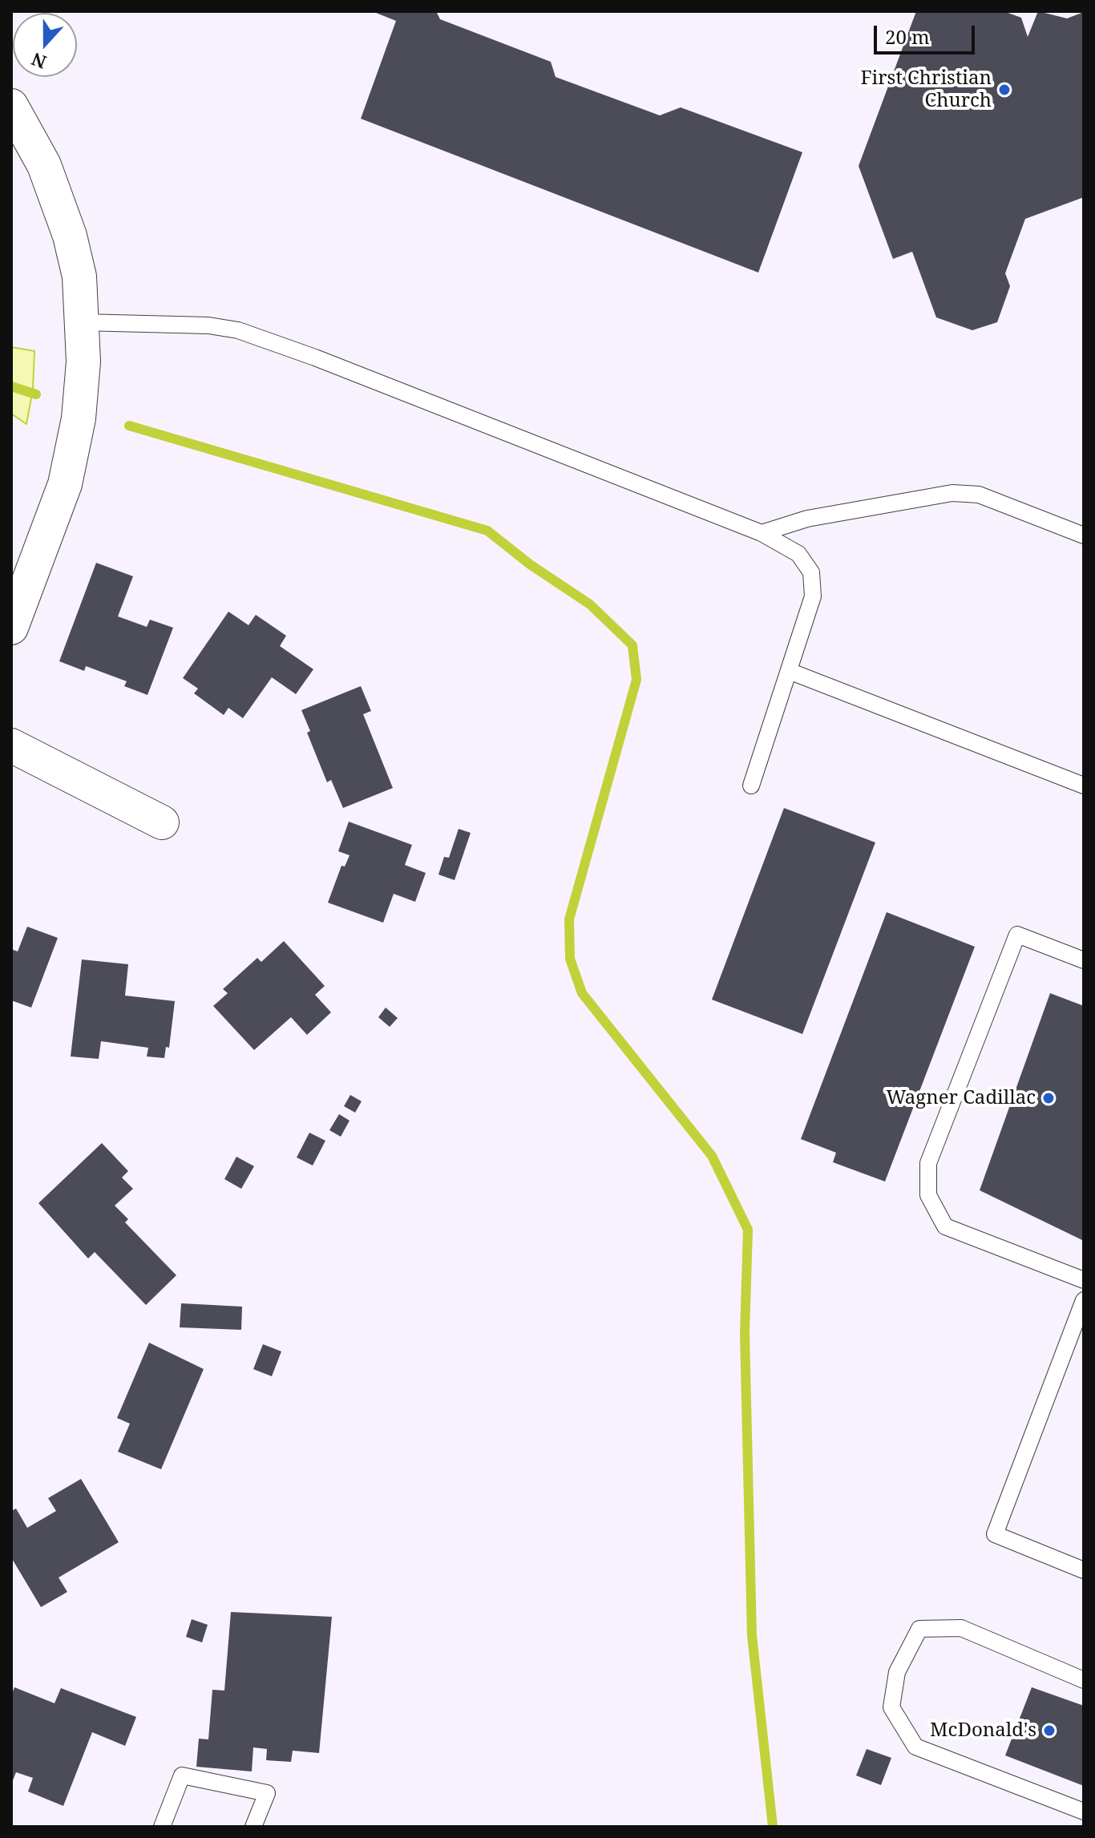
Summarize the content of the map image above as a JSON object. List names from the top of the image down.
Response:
{
  "places": ["First Christian Church", "Wagner Cadillac", "McDonald's"],
  "scale_bar": "20 m",
  "north": "bottom"
}
